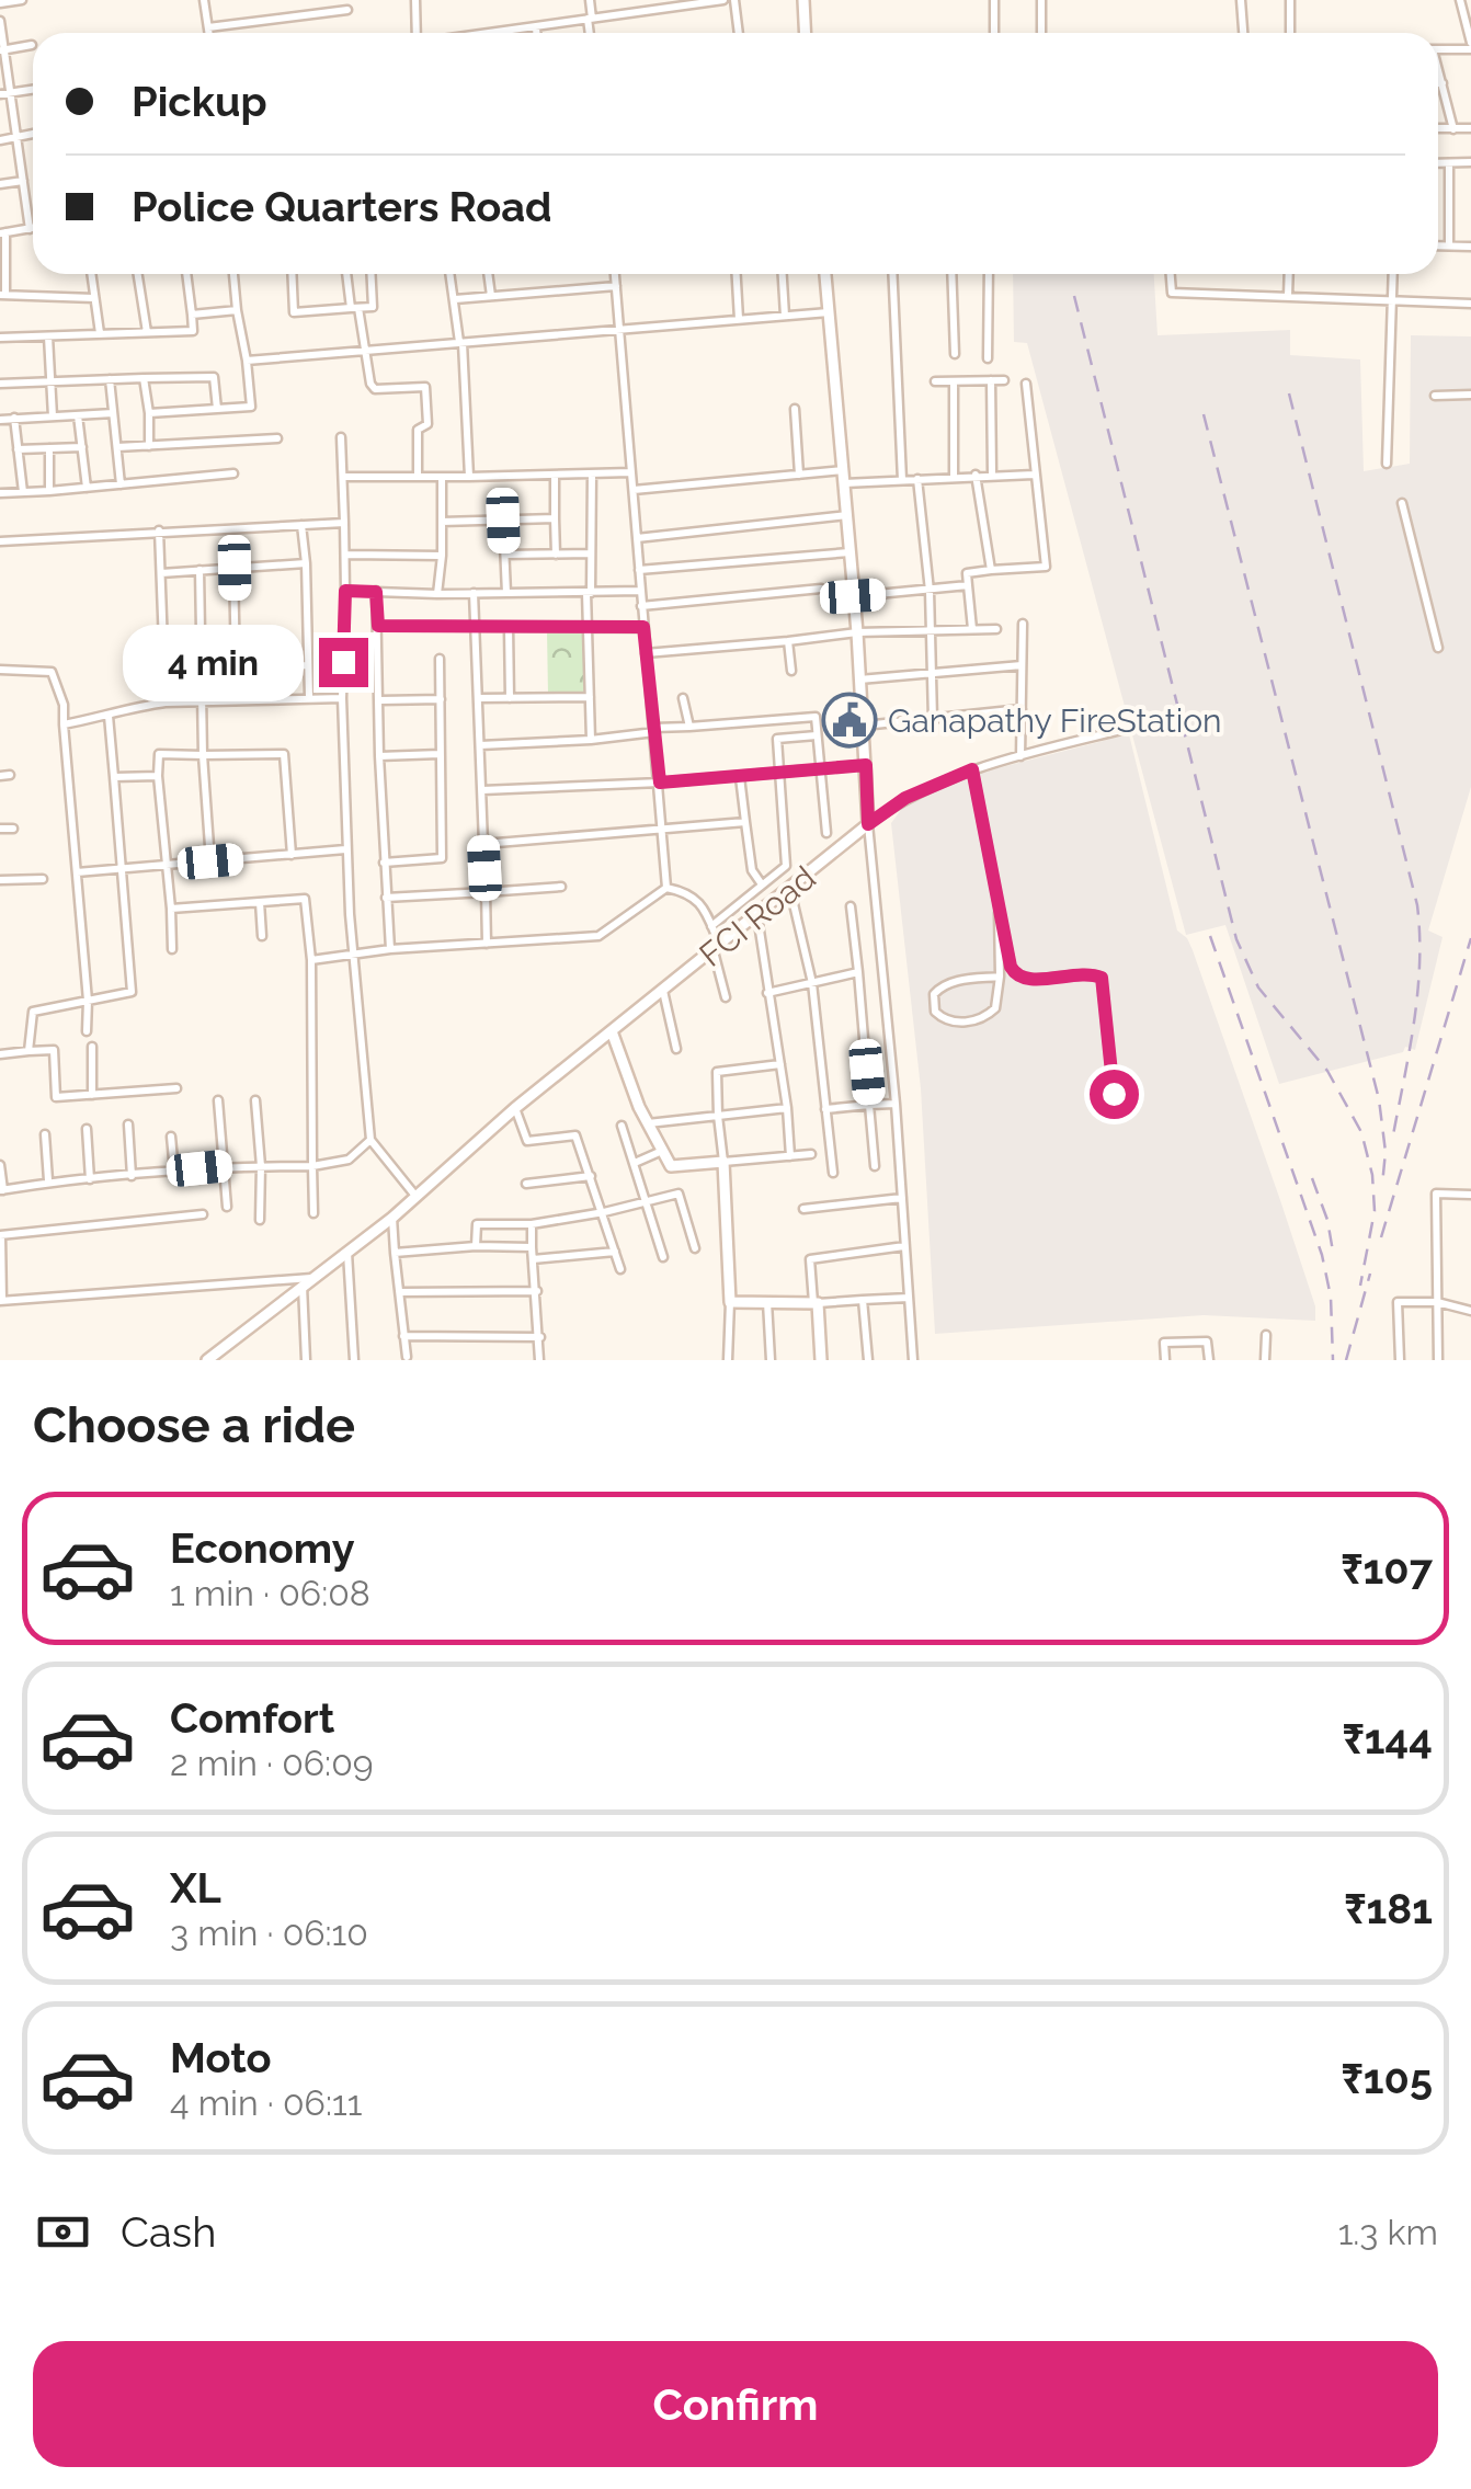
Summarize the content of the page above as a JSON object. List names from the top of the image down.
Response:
{
  "streets": {
    "street": ["FCI Road"]
  },
  "places": {
    "public building": ["Ganapathy FireStation"]
  },
  "page": {
    "banner": ["Pickup", "Police Quarters Road"],
    "bubble": "4 min",
    "heading": "Choose a ride",
    "list": [
      {
        "name": "Economy",
        "note": "1 min · 06:08",
        "value": "₹107"
      },
      {
        "name": "Comfort",
        "note": "2 min · 06:09",
        "value": "₹144"
      },
      {
        "name": "XL",
        "note": "3 min · 06:10",
        "value": "₹181"
      },
      {
        "name": "Moto",
        "note": "4 min · 06:11",
        "value": "₹105"
      }
    ],
    "pay": ["Cash", "1.3 km"],
    "buttons": "Confirm"
  }
}
